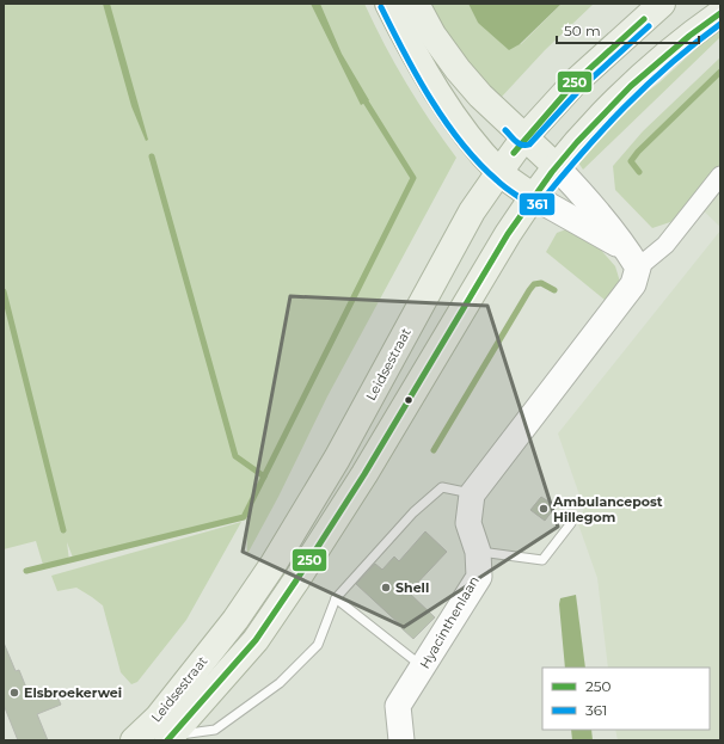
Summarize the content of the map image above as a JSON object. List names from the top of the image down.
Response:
{
  "streets": {
    "main road": ["Leidsestraat"],
    "street": ["Hyacinthenlaan"]
  },
  "places": ["Ambulancepost Hillegom", "Shell", "Elsbroekerwei"],
  "lines": ["transit line 361", "transit line 250"],
  "legend": ["250", "361"],
  "scale_bar": "50 m"
}
